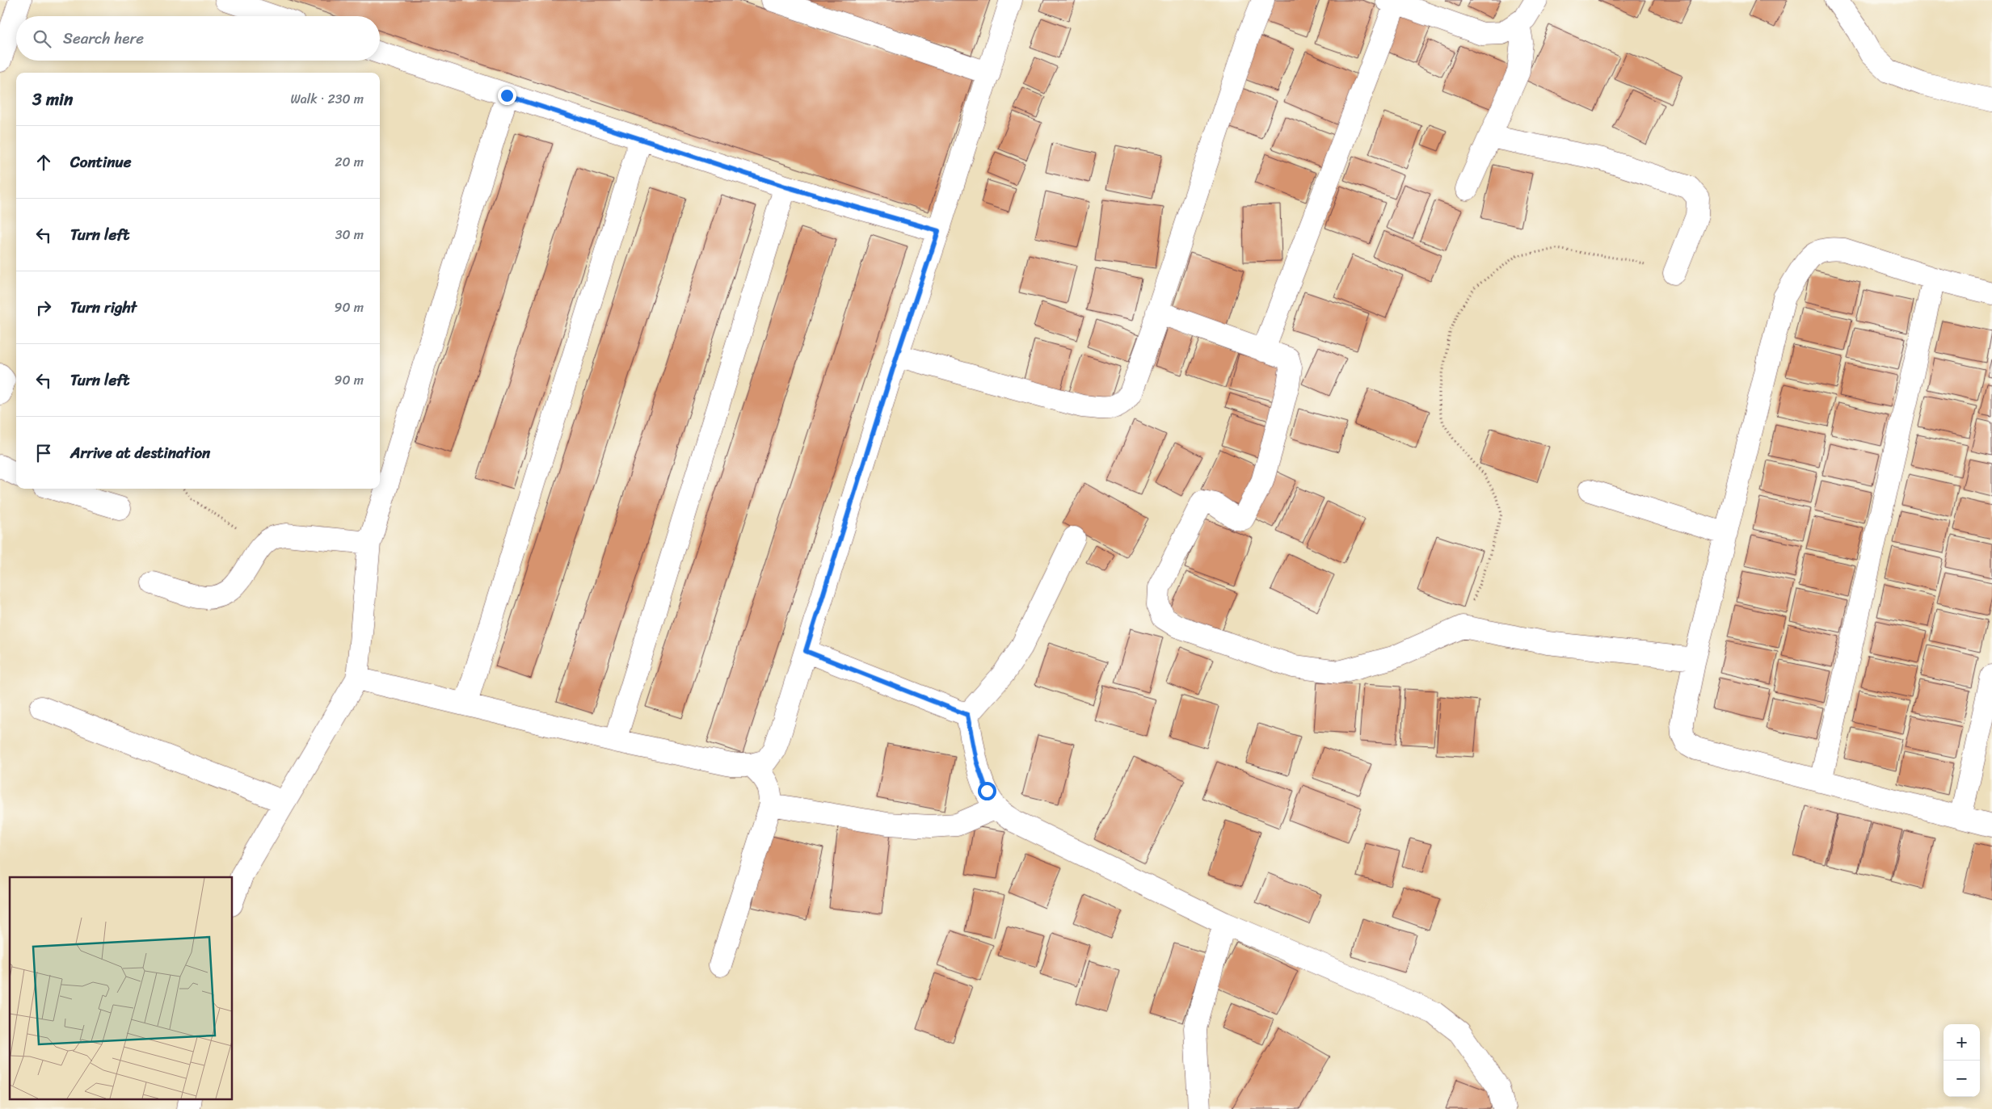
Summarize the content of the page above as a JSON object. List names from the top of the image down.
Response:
{
  "page": {
    "search": "Search here",
    "heading": ["3 min", "Walk · 230 m"],
    "list": [
      ["Continue", "20 m"],
      ["Turn left", "30 m"],
      ["Turn right", "90 m"],
      ["Turn left", "90 m"],
      "Arrive at destination"
    ],
    "map_buttons": ["+", "−"]
  }
}
